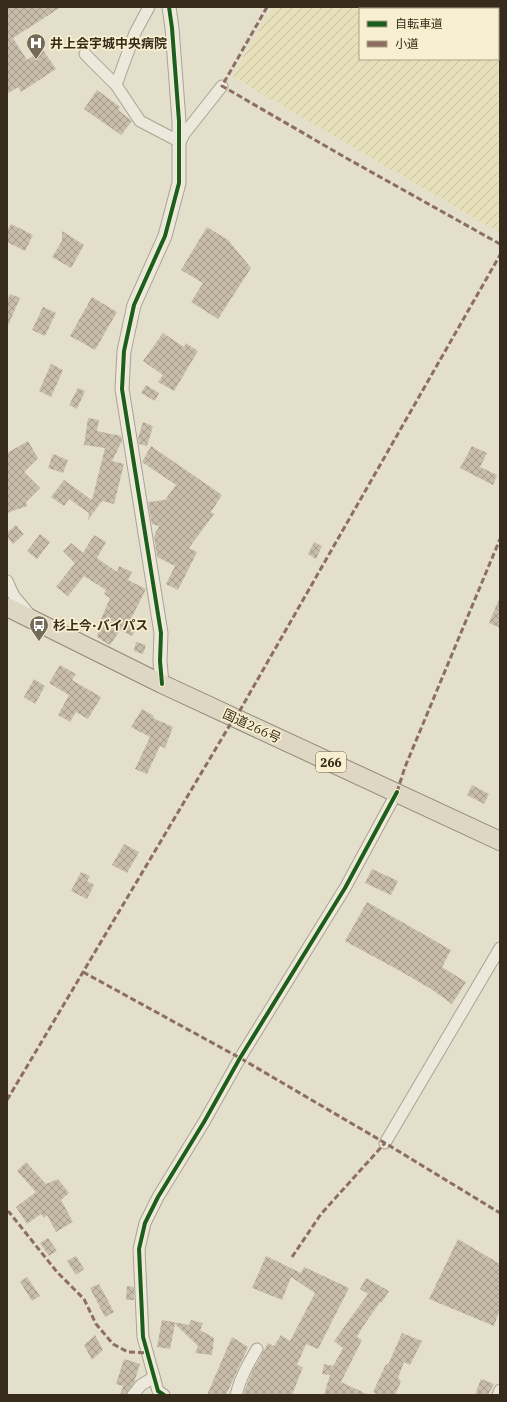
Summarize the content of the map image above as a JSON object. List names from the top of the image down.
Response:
{
  "streets": {
    "highway": ["国道266号", "266"]
  },
  "places": {
    "hospital": ["井上会宇城中央病院"],
    "bus stop": ["杉上今·バイパス"]
  },
  "legend": ["自転車道", "小道"]
}
